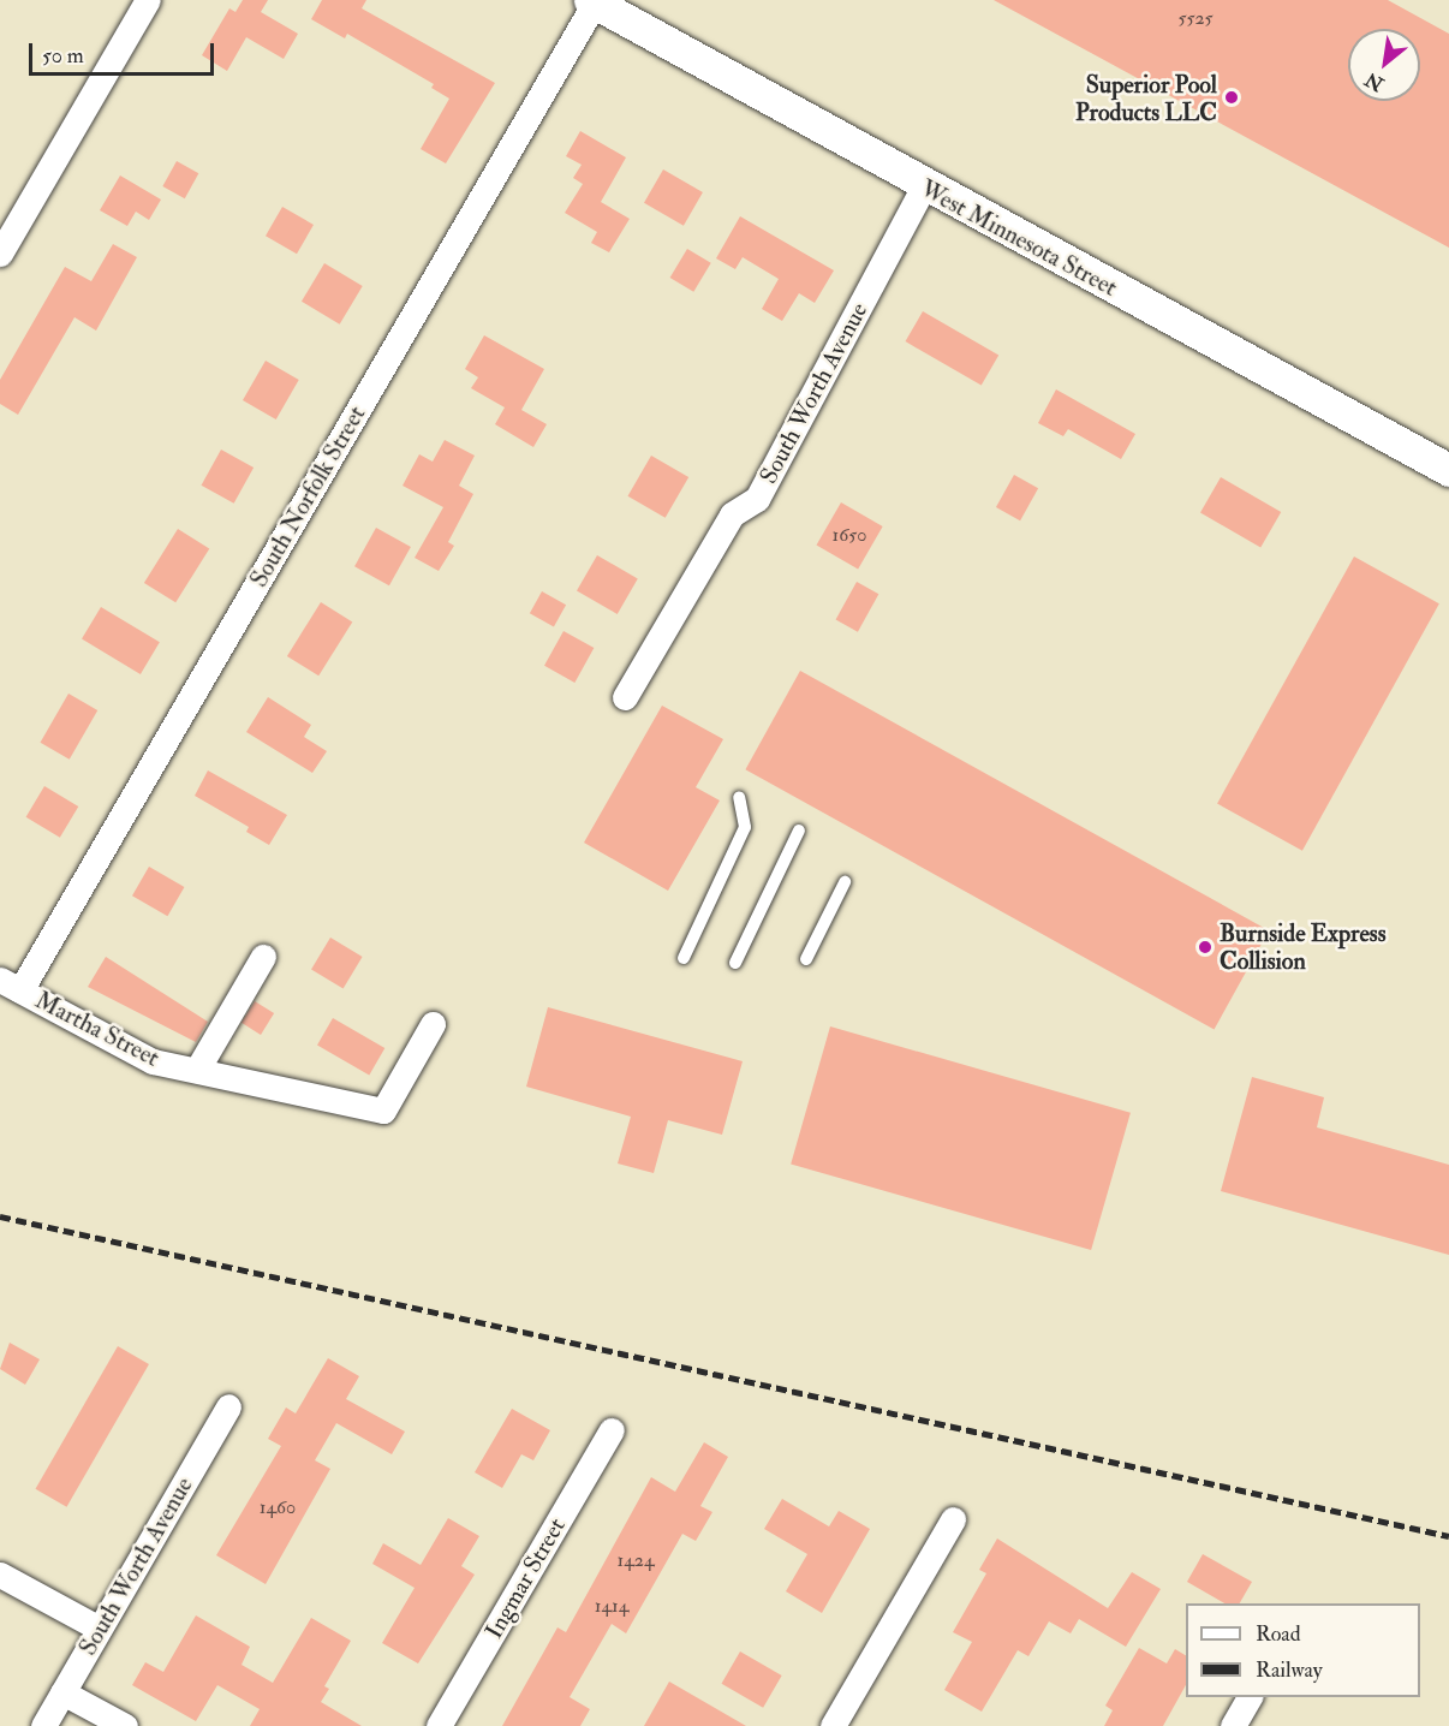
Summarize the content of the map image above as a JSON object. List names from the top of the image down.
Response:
{
  "streets": {
    "street": [
      "West Minnesota Street",
      "South Worth Avenue",
      "South Norfolk Street",
      "Martha Street",
      "Ingmar Street"
    ]
  },
  "crossings": [
    ["West Minnesota Street", "South Worth Avenue"],
    ["West Minnesota Street", "South Norfolk Street"],
    ["South Norfolk Street", "Martha Street"]
  ],
  "places": ["Superior Pool Products LLC", "Burnside Express Collision"],
  "house_numbers": [
    "5525",
    "1650",
    "1460",
    "1424",
    "1414"
  ],
  "legend": ["Road", "Railway"],
  "scale_bar": "50 m",
  "north": "bottom left"
}
